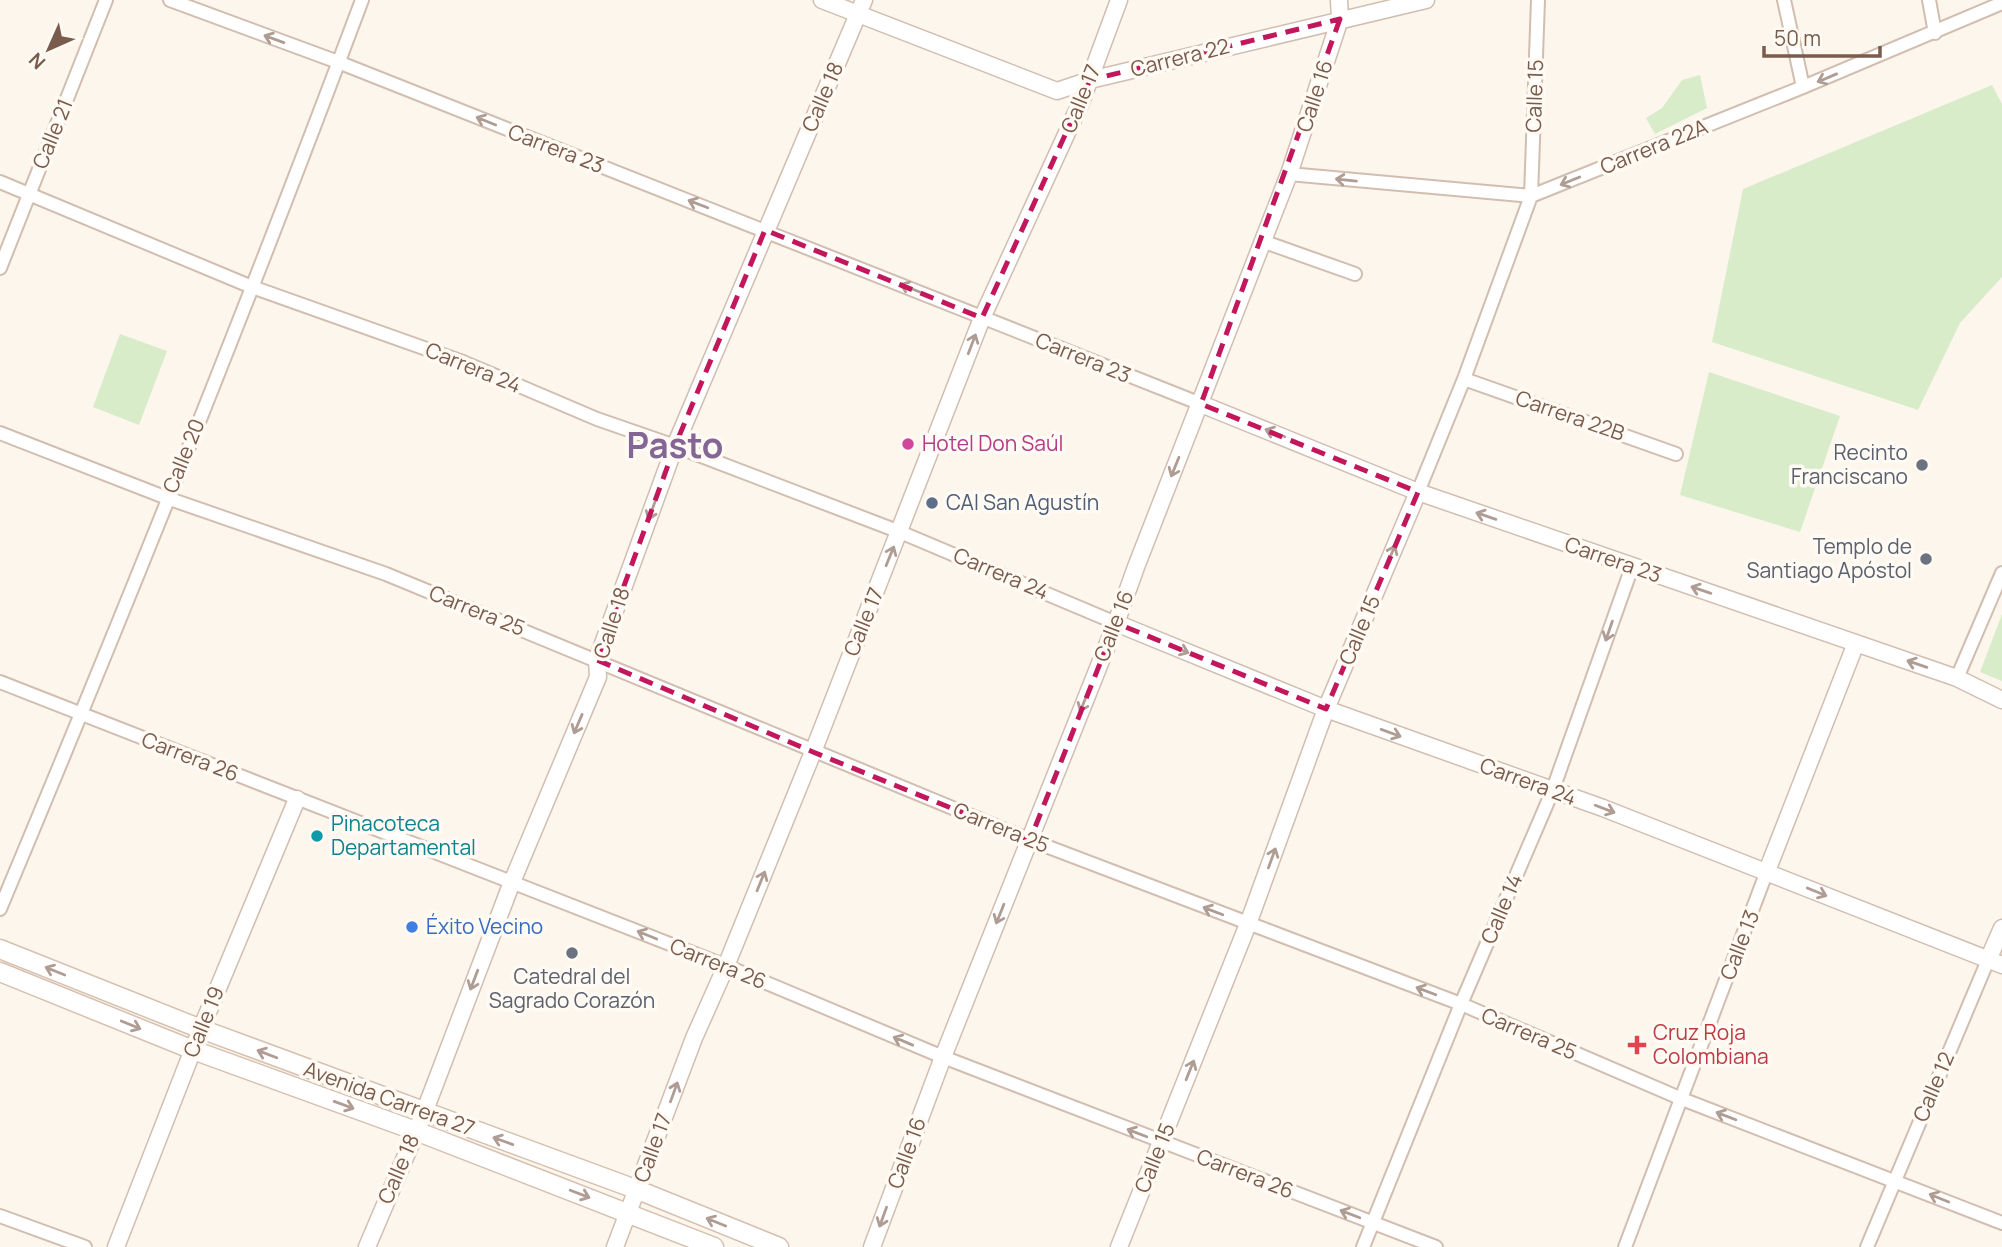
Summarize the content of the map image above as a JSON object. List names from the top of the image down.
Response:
{
  "streets": {
    "main road": ["Avenida Carrera 27"],
    "street": [
      "Carrera 22",
      "Calle 16",
      "Calle 15",
      "Calle 18",
      "Calle 17",
      "Calle 21",
      "Carrera 22A",
      "Carrera 23",
      "Carrera 24",
      "Carrera 22B",
      "Calle 20",
      "Carrera 25",
      "Carrera 26",
      "Calle 14",
      "Calle 13",
      "Calle 19",
      "Calle 12"
    ]
  },
  "crossings": [
    ["Carrera 22", "Calle 16"],
    ["Carrera 22", "Calle 18"],
    ["Carrera 22", "Calle 17"],
    ["Calle 16", "Carrera 22A"],
    ["Calle 16", "Carrera 23"],
    ["Calle 16", "Carrera 24"],
    ["Calle 16", "Carrera 25"],
    ["Calle 16", "Carrera 26"],
    ["Calle 15", "Carrera 22A"],
    ["Calle 15", "Carrera 23"],
    ["Calle 15", "Carrera 24"],
    ["Calle 15", "Carrera 22B"],
    ["Calle 15", "Carrera 25"],
    ["Calle 15", "Carrera 26"],
    ["Calle 18", "Carrera 23"],
    ["Calle 18", "Carrera 24"],
    ["Calle 18", "Carrera 25"],
    ["Calle 18", "Carrera 26"],
    ["Calle 18", "Avenida Carrera 27"],
    ["Calle 17", "Carrera 23"],
    ["Calle 17", "Carrera 24"],
    ["Calle 17", "Carrera 25"],
    ["Calle 17", "Carrera 26"],
    ["Calle 17", "Avenida Carrera 27"],
    ["Calle 21", "Carrera 24"],
    ["Carrera 23", "Calle 20"],
    ["Carrera 23", "Calle 14"],
    ["Carrera 23", "Calle 13"],
    ["Carrera 24", "Calle 20"],
    ["Carrera 24", "Calle 14"],
    ["Carrera 24", "Calle 13"],
    ["Carrera 24", "Calle 12"],
    ["Calle 20", "Carrera 25"],
    ["Calle 20", "Carrera 26"],
    ["Carrera 25", "Calle 14"],
    ["Carrera 25", "Calle 13"],
    ["Carrera 25", "Calle 12"],
    ["Carrera 26", "Calle 14"],
    ["Carrera 26", "Calle 19"],
    ["Calle 19", "Avenida Carrera 27"]
  ],
  "one_way": [
    "Calle 16",
    "Calle 15",
    "Calle 18",
    "Calle 17",
    "Carrera 22A",
    "Carrera 23",
    "Carrera 24",
    "Carrera 25",
    "Carrera 26"
  ],
  "districts": ["Pasto"],
  "places": {
    "other": [
      "Hotel Don Saúl",
      "Recinto Franciscano",
      "CAI San Agustín",
      "Templo de Santiago Apóstol",
      "Pinacoteca Departamental",
      "Éxito Vecino",
      "Catedral del Sagrado Corazón"
    ],
    "health": ["Cruz Roja Colombiana"]
  },
  "scale_bar": "50 m",
  "north": "bottom left"
}
